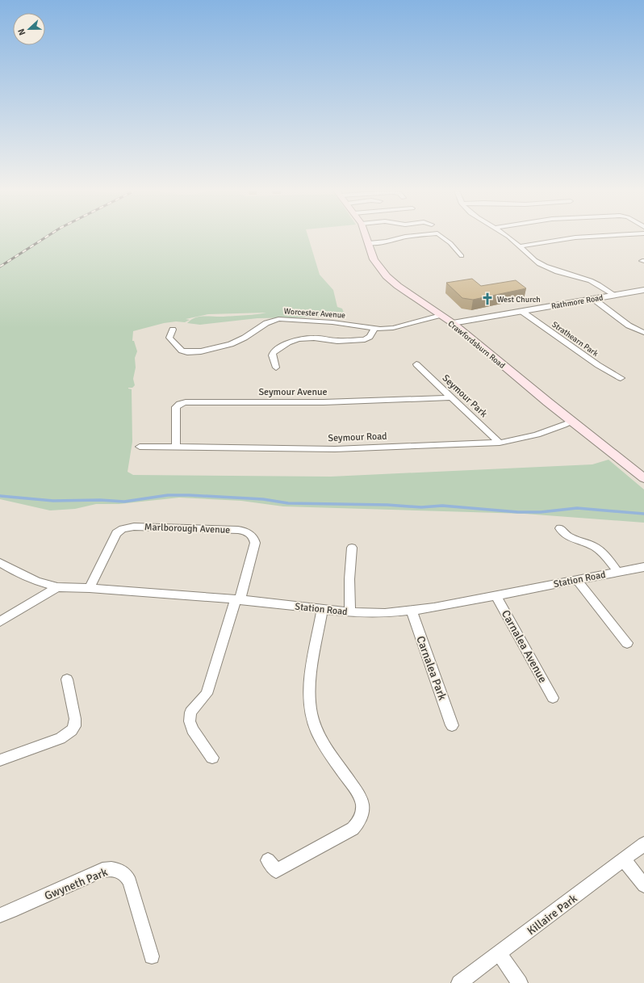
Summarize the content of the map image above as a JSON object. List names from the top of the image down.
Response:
{
  "streets": {
    "main road": ["Crawfordsburn Road"],
    "street": [
      "Rathmore Road",
      "Worcester Avenue",
      "Strathearn Park",
      "Seymour Avenue",
      "Seymour Park",
      "Seymour Road",
      "Marlborough Avenue",
      "Station Road",
      "Carnalea Avenue",
      "Carnalea Park",
      "Gwyneth Park",
      "Killaire Park"
    ]
  },
  "crossings": [
    ["Rathmore Road", "Strathearn Park"],
    ["Rathmore Road", "Crawfordsburn Road"],
    ["Worcester Avenue", "Crawfordsburn Road"],
    ["Crawfordsburn Road", "Seymour Road"],
    ["Seymour Avenue", "Seymour Park"],
    ["Seymour Avenue", "Seymour Road"],
    ["Seymour Park", "Seymour Road"],
    ["Marlborough Avenue", "Station Road"],
    ["Station Road", "Carnalea Avenue"],
    ["Station Road", "Carnalea Park"]
  ],
  "places": {
    "church": ["West Church"]
  },
  "north": "left"
}
